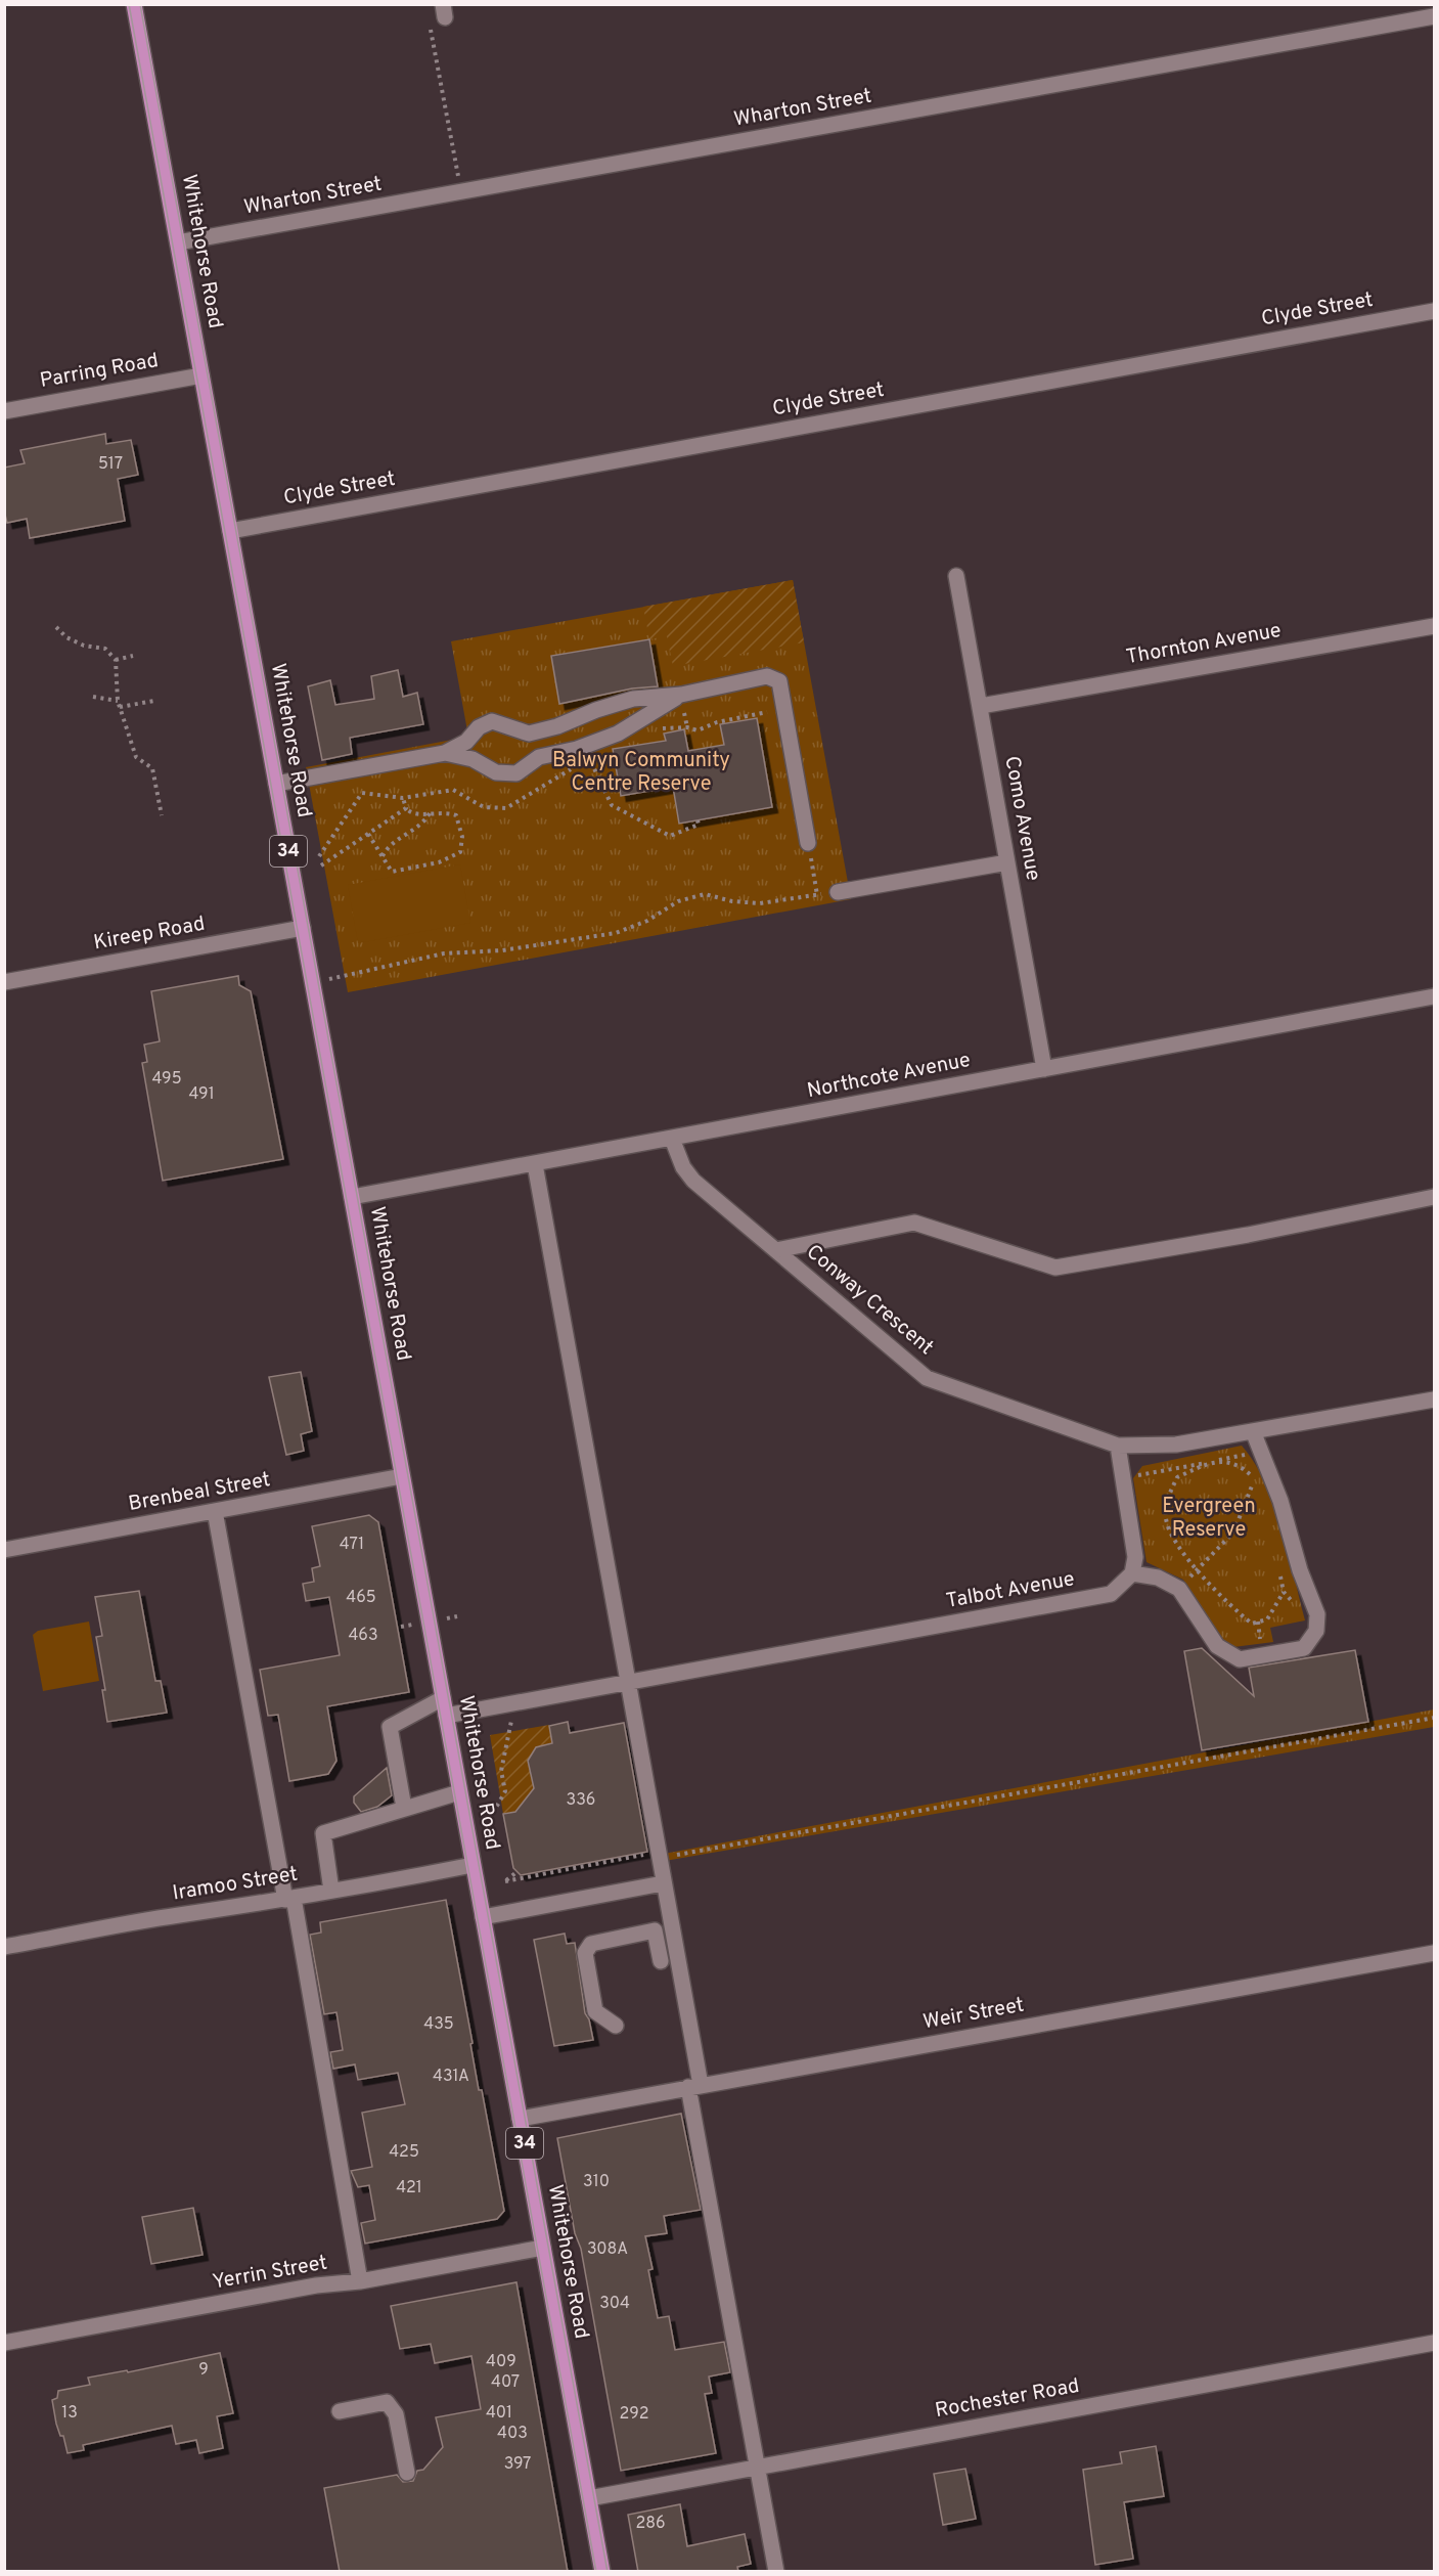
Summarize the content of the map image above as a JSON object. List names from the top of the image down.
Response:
{
  "streets": {
    "main road": ["Whitehorse Road", "34"],
    "street": [
      "Wharton Street",
      "Clyde Street",
      "Parring Road",
      "Thornton Avenue",
      "Como Avenue",
      "Kireep Road",
      "Northcote Avenue",
      "Conway Crescent",
      "Brenbeal Street",
      "Talbot Avenue",
      "Iramoo Street",
      "Weir Street",
      "Yerrin Street",
      "Rochester Road"
    ]
  },
  "crossings": [
    ["Wharton Street", "Whitehorse Road"],
    ["Whitehorse Road", "Clyde Street"],
    ["Whitehorse Road", "Parring Road"],
    ["Whitehorse Road", "Kireep Road"],
    ["Whitehorse Road", "Northcote Avenue"],
    ["Whitehorse Road", "Brenbeal Street"],
    ["Whitehorse Road", "Talbot Avenue"],
    ["Whitehorse Road", "Iramoo Street"],
    ["Whitehorse Road", "Weir Street"],
    ["Whitehorse Road", "Yerrin Street"],
    ["Whitehorse Road", "Rochester Road"],
    ["Thornton Avenue", "Como Avenue"],
    ["Como Avenue", "Northcote Avenue"],
    ["Northcote Avenue", "Conway Crescent"]
  ],
  "parks": ["Balwyn Community Centre Reserve", "Evergreen Reserve"],
  "house_numbers": [
    "517",
    "495",
    "491",
    "471",
    "465",
    "463",
    "336",
    "435",
    "431A",
    "425",
    "310",
    "421",
    "308A",
    "304",
    "409",
    "9",
    "407",
    "13",
    "401",
    "292",
    "403",
    "397",
    "286"
  ]
}
